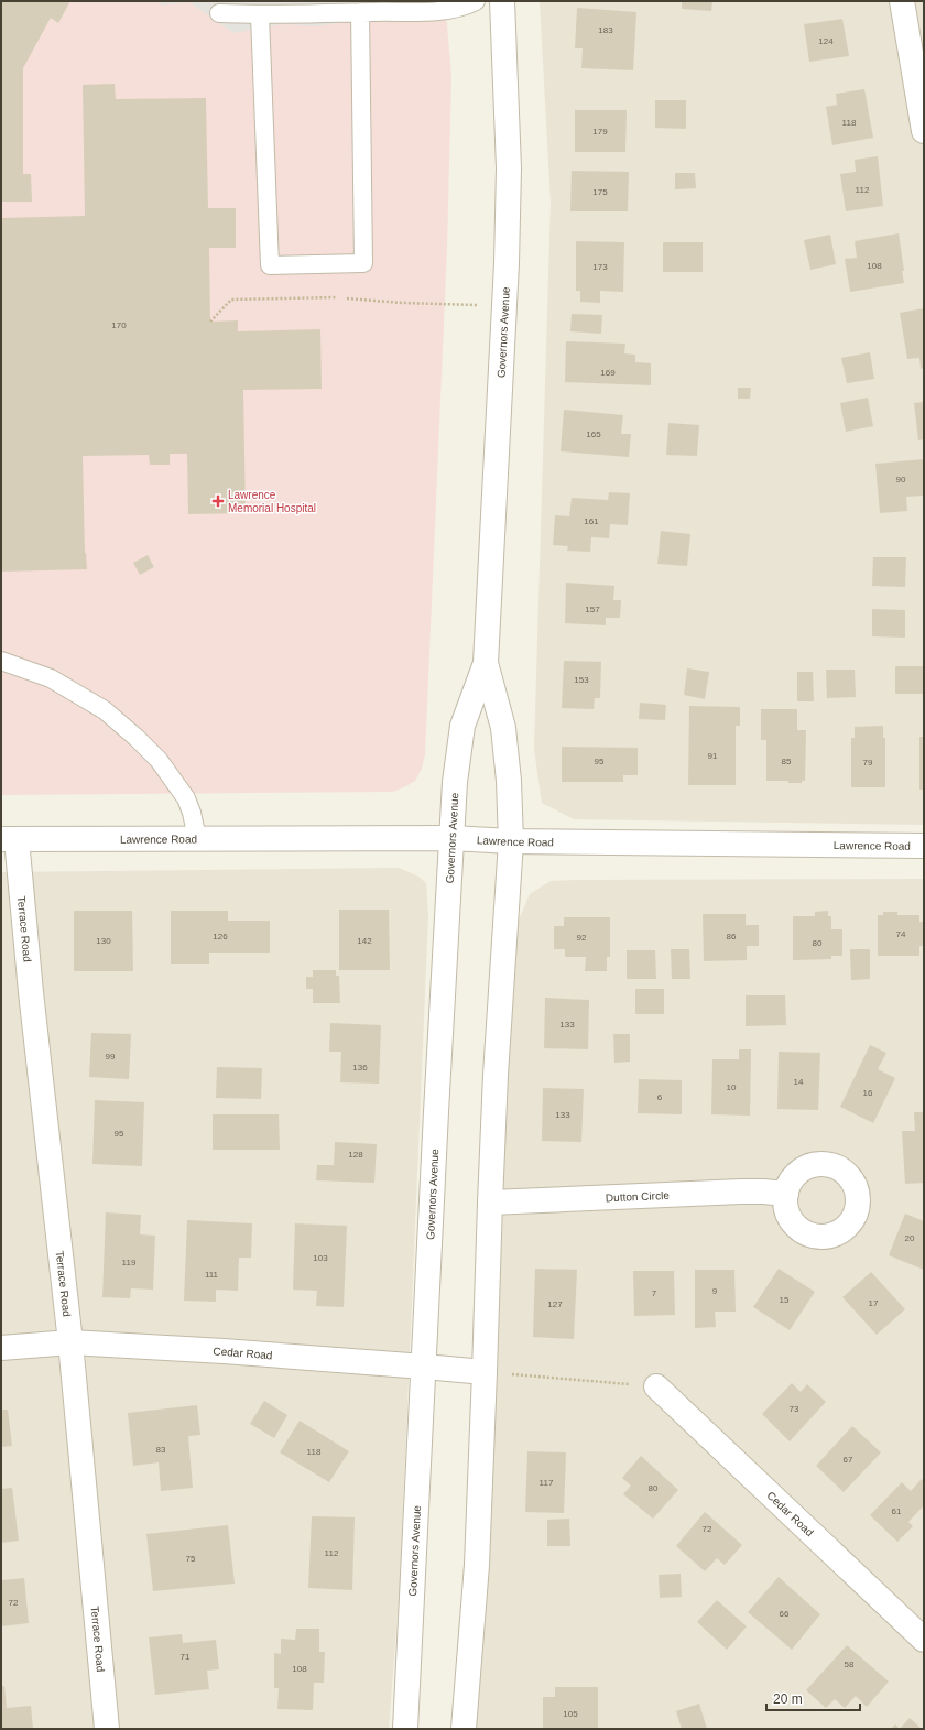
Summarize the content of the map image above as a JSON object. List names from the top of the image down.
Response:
{
  "streets": {
    "street": [
      "Governors Avenue",
      "Lawrence Road",
      "Terrace Road",
      "Dutton Circle",
      "Cedar Road"
    ]
  },
  "crossings": [
    ["Governors Avenue", "Lawrence Road"],
    ["Governors Avenue", "Dutton Circle"],
    ["Governors Avenue", "Cedar Road"],
    ["Lawrence Road", "Terrace Road"],
    ["Terrace Road", "Cedar Road"]
  ],
  "places": {
    "health": ["Lawrence Memorial Hospital"]
  },
  "house_numbers": [
    "183",
    "124",
    "118",
    "179",
    "112",
    "175",
    "108",
    "173",
    "170",
    "169",
    "165",
    "90",
    "161",
    "157",
    "153",
    "91",
    "95",
    "85",
    "79",
    "74",
    "126",
    "86",
    "92",
    "130",
    "142",
    "80",
    "133",
    "99",
    "136",
    "14",
    "10",
    "16",
    "6",
    "133",
    "95",
    "128",
    "20",
    "103",
    "119",
    "111",
    "9",
    "7",
    "15",
    "17",
    "127",
    "73",
    "83",
    "118",
    "67",
    "117",
    "80",
    "61",
    "72",
    "112",
    "75",
    "72",
    "66",
    "71",
    "58",
    "108",
    "105"
  ],
  "scale_bar": "20 m"
}
